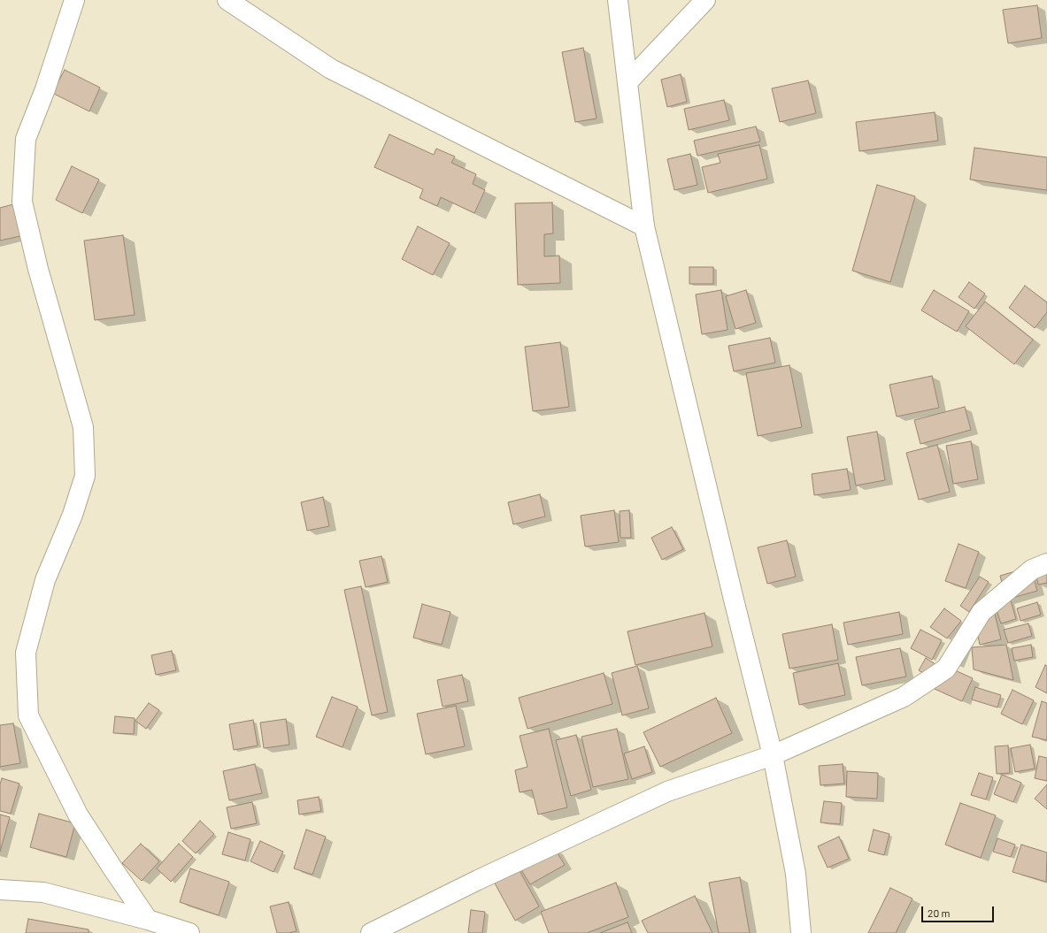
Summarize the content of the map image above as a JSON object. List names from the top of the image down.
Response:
{
  "scale_bar": "20 m"
}
